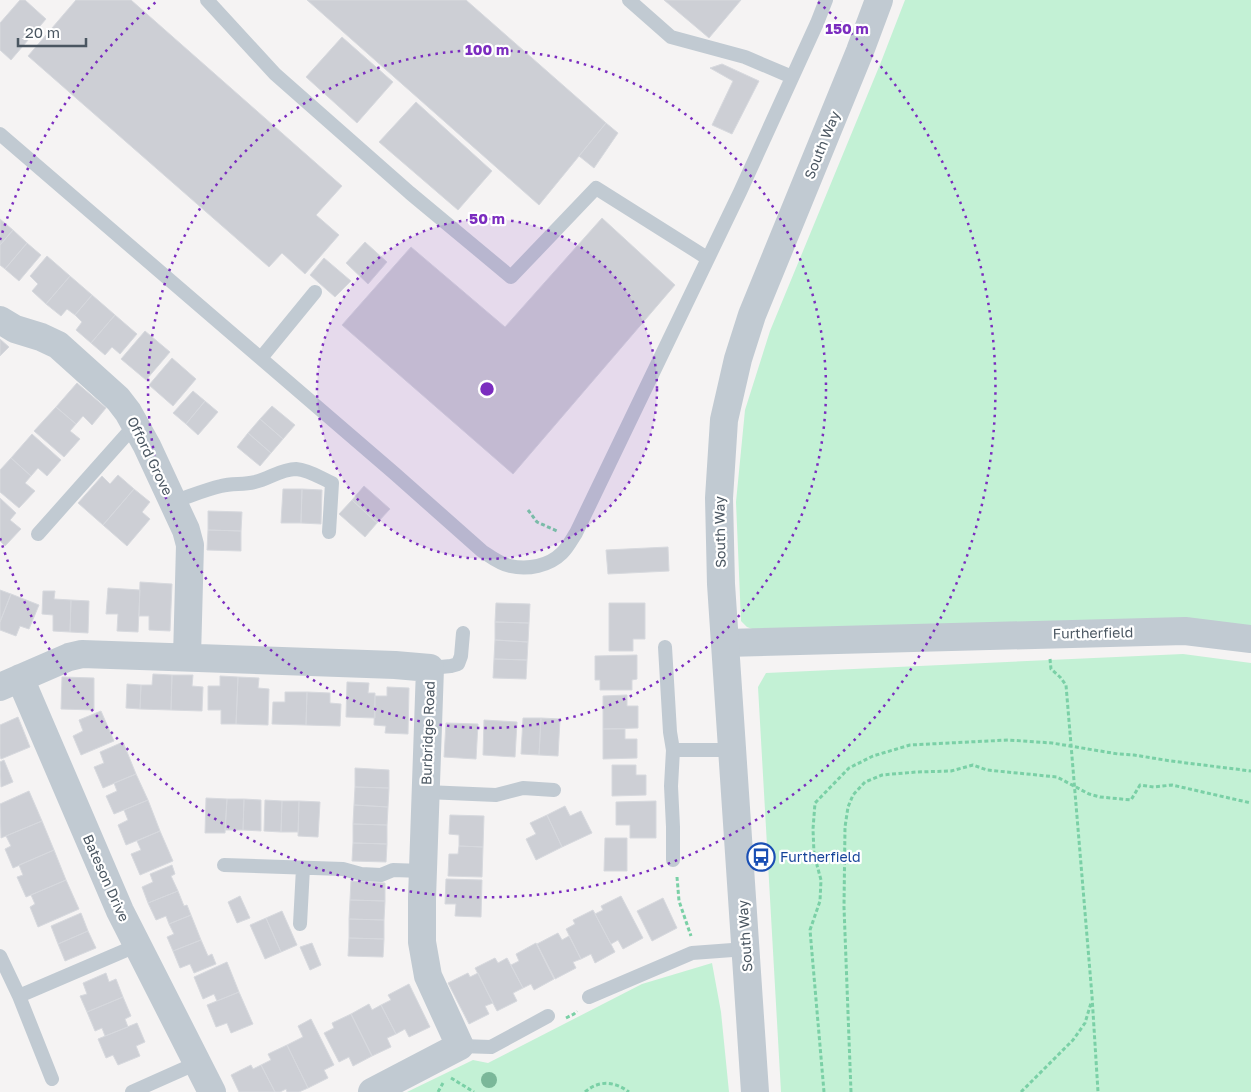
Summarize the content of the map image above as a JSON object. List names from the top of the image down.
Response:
{
  "streets": {
    "street": [
      "South Way",
      "Offord Grove",
      "Furtherfield",
      "Burbridge Road",
      "Bateson Drive"
    ]
  },
  "crossings": [
    ["South Way", "Furtherfield"],
    ["Offord Grove", "Burbridge Road"],
    ["Burbridge Road", "Bateson Drive"]
  ],
  "places": {
    "bus stop": ["Furtherfield"]
  },
  "scale_bar": "20 m",
  "rings": ["150 m", "100 m", "50 m"]
}
